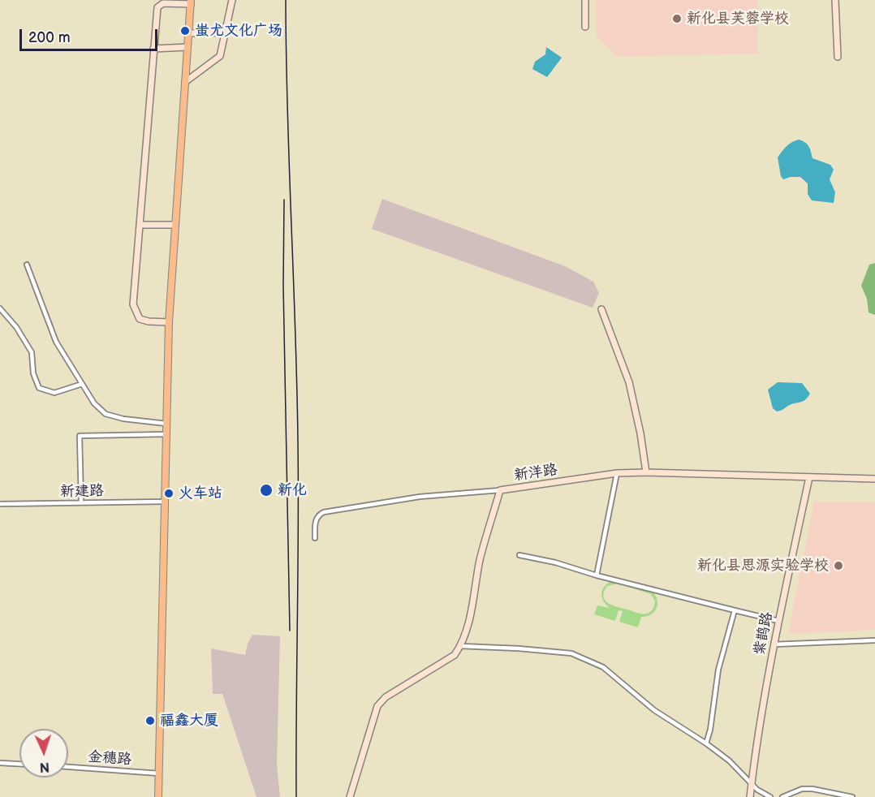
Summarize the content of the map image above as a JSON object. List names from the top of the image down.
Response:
{
  "streets": {
    "street": [
      "新洋路",
      "新建路",
      "紫鹊路",
      "金穗路"
    ]
  },
  "crossings": [
    ["新洋路", "紫鹊路"]
  ],
  "places": [
    "新化县芙蓉学校",
    "蚩尤文化广场",
    "新化",
    "火车站",
    "新化县思源实验学校",
    "福鑫大厦"
  ],
  "scale_bar": "200 m",
  "north": "bottom"
}
